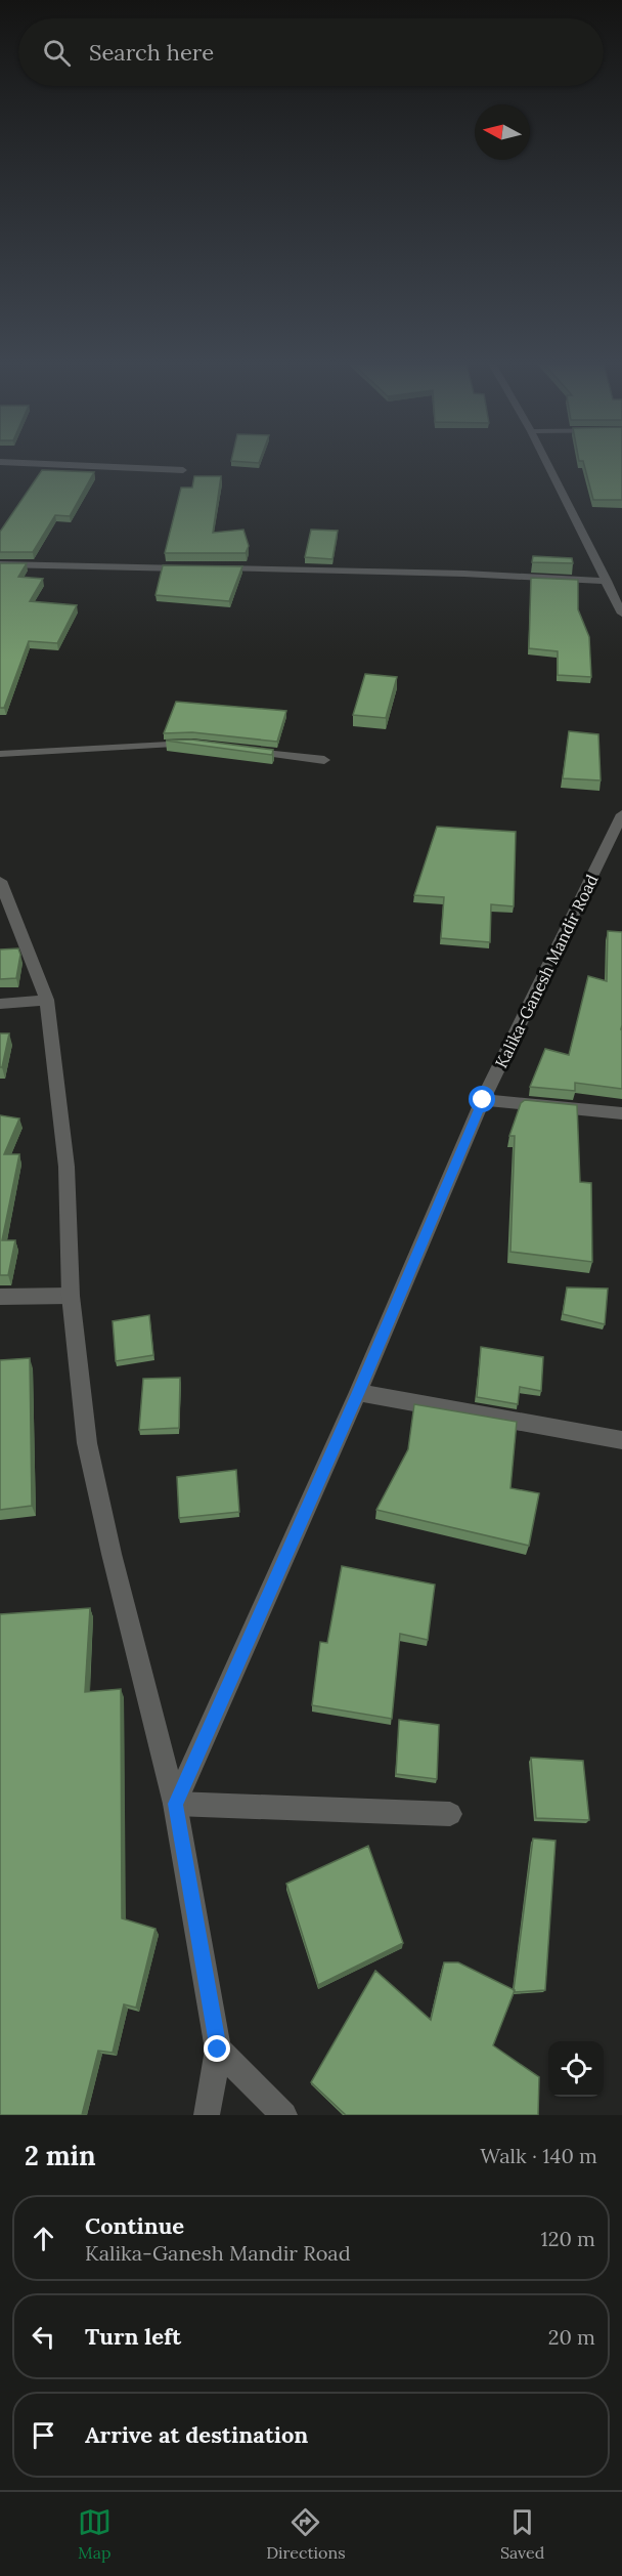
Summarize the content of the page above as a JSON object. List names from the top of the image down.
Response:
{
  "streets": {
    "street": ["Kalika-Ganesh Mandir Road"]
  },
  "north": "left",
  "page": {
    "search": "Search here",
    "heading": ["2 min", "Walk · 140 m"],
    "list": [
      ["Continue", "Kalika-Ganesh Mandir Road", "120 m"],
      ["Turn left", "20 m"],
      "Arrive at destination"
    ],
    "nav": ["Map", "Directions", "Saved"]
  }
}
